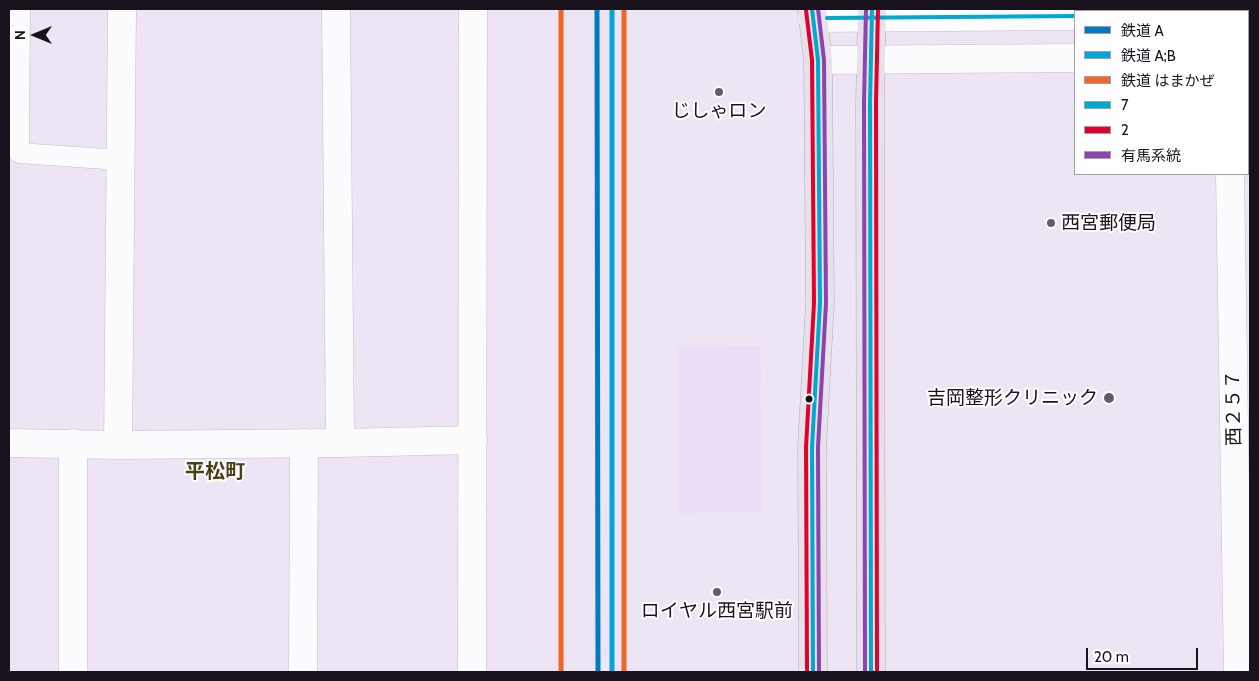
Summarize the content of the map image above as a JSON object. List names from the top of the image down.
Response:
{
  "streets": {
    "street": ["西２５７"]
  },
  "districts": ["平松町"],
  "places": [
    "じしゃロン",
    "西宮郵便局",
    "吉岡整形クリニック",
    "ロイヤル西宮駅前"
  ],
  "lines": [
    "rail line A",
    "rail line A;B",
    "rail line はまかぜ",
    "transit line 7",
    "transit line 2",
    "transit line 有馬系統"
  ],
  "legend": [
    "鉄道 A",
    "鉄道 A;B",
    "鉄道 はまかぜ",
    "7",
    "2",
    "有馬系統"
  ],
  "scale_bar": "20 m",
  "north": "left"
}
